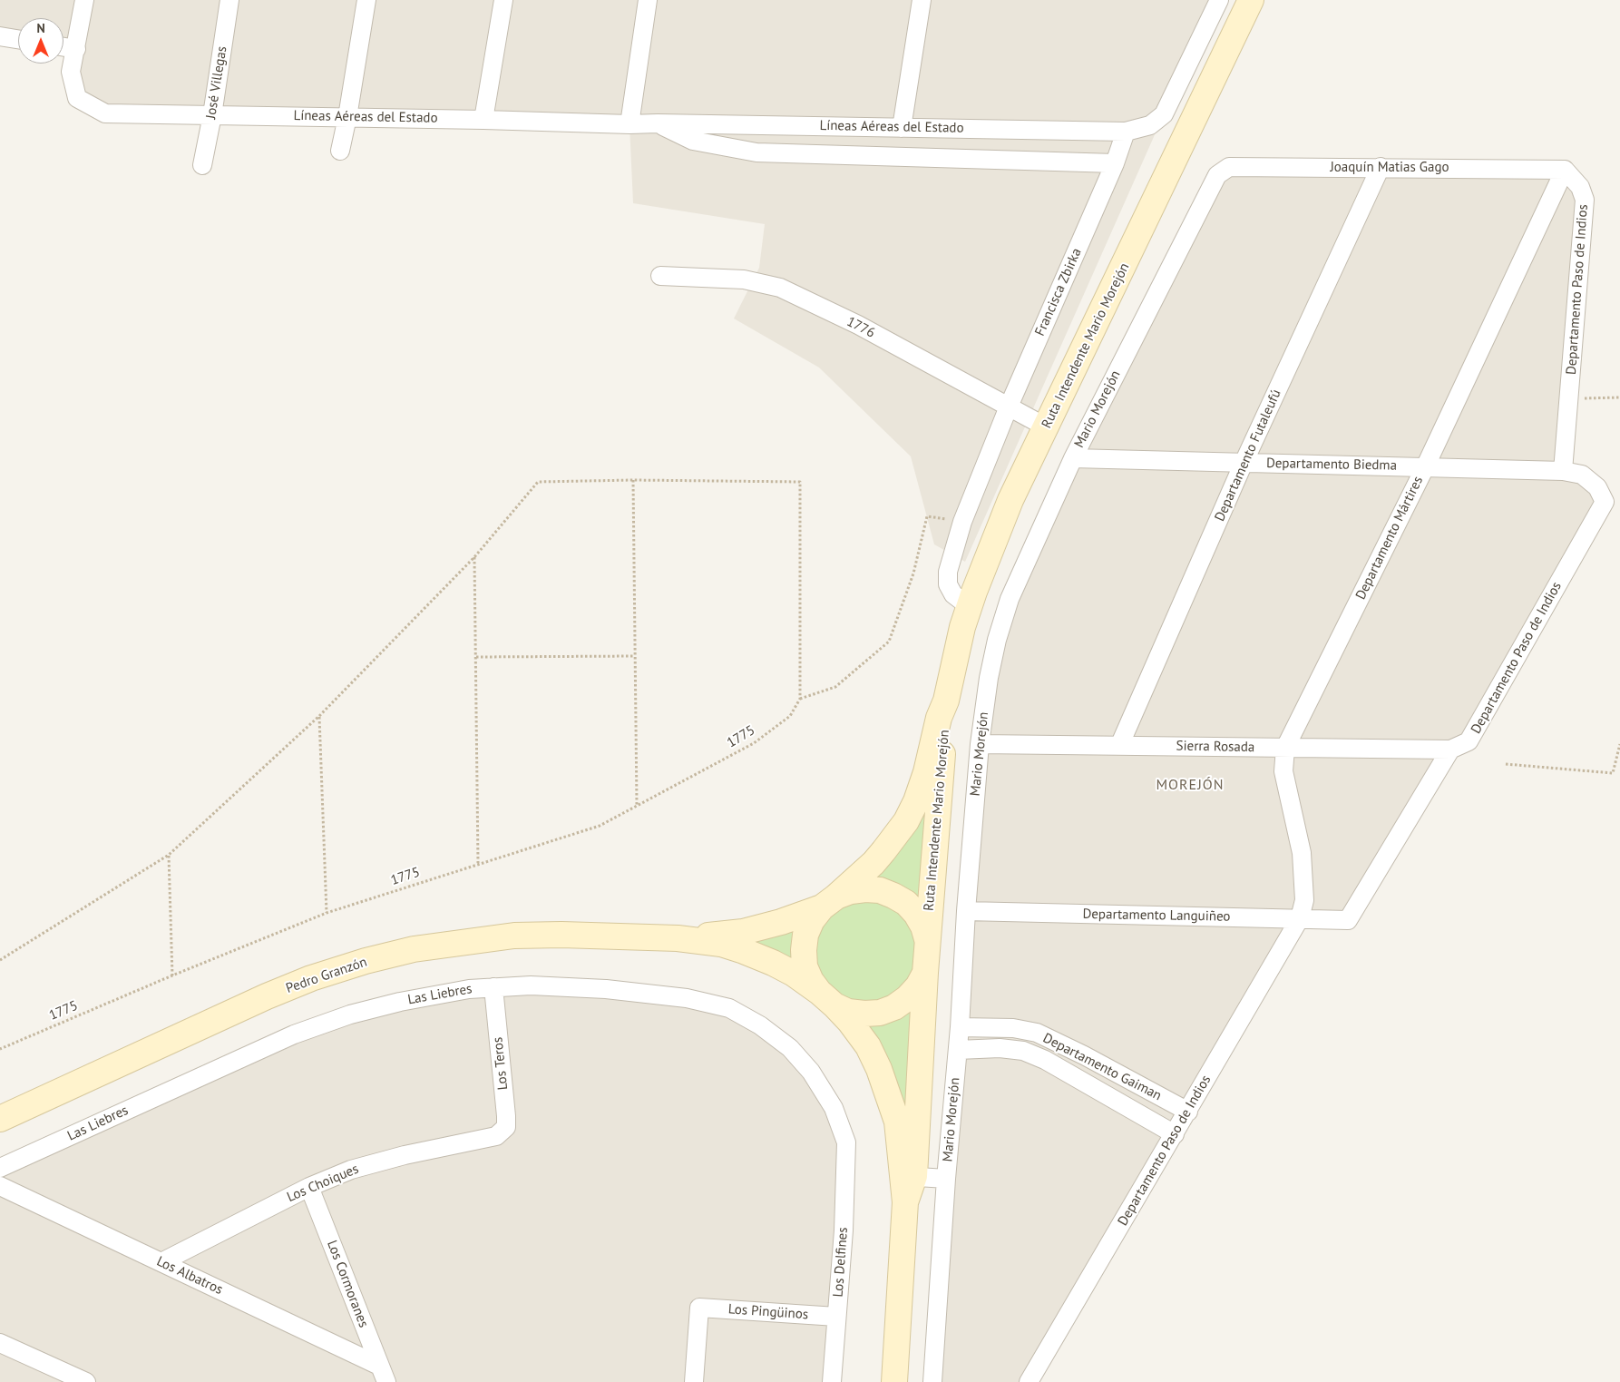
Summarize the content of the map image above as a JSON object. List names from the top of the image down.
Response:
{
  "streets": {
    "main road": ["Ruta Intendente Mario Morejón", "Pedro Granzón"],
    "street": [
      "José Villegas",
      "Líneas Aéreas del Estado",
      "Joaquín Matias Gago",
      "Departamento Paso de Indios",
      "Francisca Zbirka",
      "1776",
      "Mario Morejón",
      "Departamento Futaleufú",
      "Departamento Biedma",
      "Departamento Mártires",
      "Sierra Rosada",
      "Departamento Languiñeo",
      "Las Liebres",
      "Los Teros",
      "Departamento Gaiman",
      "Los Choiques",
      "Los Delfines",
      "Los Albatros",
      "Los Cormoranes",
      "Los Pingüinos"
    ],
    "path": ["1775"]
  },
  "crossings": [
    ["José Villegas", "Líneas Aéreas del Estado"],
    ["Líneas Aéreas del Estado", "Francisca Zbirka"],
    ["Joaquín Matias Gago", "Departamento Paso de Indios"],
    ["Joaquín Matias Gago", "Mario Morejón"],
    ["Joaquín Matias Gago", "Departamento Futaleufú"],
    ["Joaquín Matias Gago", "Departamento Mártires"],
    ["Departamento Paso de Indios", "Departamento Biedma"],
    ["Departamento Paso de Indios", "Departamento Mártires"],
    ["Departamento Paso de Indios", "Sierra Rosada"],
    ["Departamento Paso de Indios", "Departamento Languiñeo"],
    ["Departamento Paso de Indios", "Departamento Gaiman"],
    ["Francisca Zbirka", "1776"],
    ["Francisca Zbirka", "Ruta Intendente Mario Morejón"],
    ["1776", "Ruta Intendente Mario Morejón"],
    ["Ruta Intendente Mario Morejón", "Pedro Granzón"],
    ["Mario Morejón", "Departamento Biedma"],
    ["Mario Morejón", "Sierra Rosada"],
    ["Mario Morejón", "Departamento Languiñeo"],
    ["Mario Morejón", "Departamento Gaiman"],
    ["Departamento Futaleufú", "Departamento Biedma"],
    ["Departamento Futaleufú", "Sierra Rosada"],
    ["Departamento Biedma", "Departamento Mártires"],
    ["Departamento Mártires", "Sierra Rosada"],
    ["Departamento Mártires", "Departamento Languiñeo"],
    ["Sierra Rosada", "Departamento Languiñeo"],
    ["Las Liebres", "Los Teros"],
    ["Las Liebres", "Los Delfines"],
    ["Los Teros", "Los Choiques"],
    ["Los Choiques", "Los Albatros"],
    ["Los Choiques", "Los Cormoranes"],
    ["Los Delfines", "Los Pingüinos"],
    ["Los Albatros", "Los Cormoranes"]
  ],
  "districts": ["MOREJÓN"],
  "north": "top"
}
